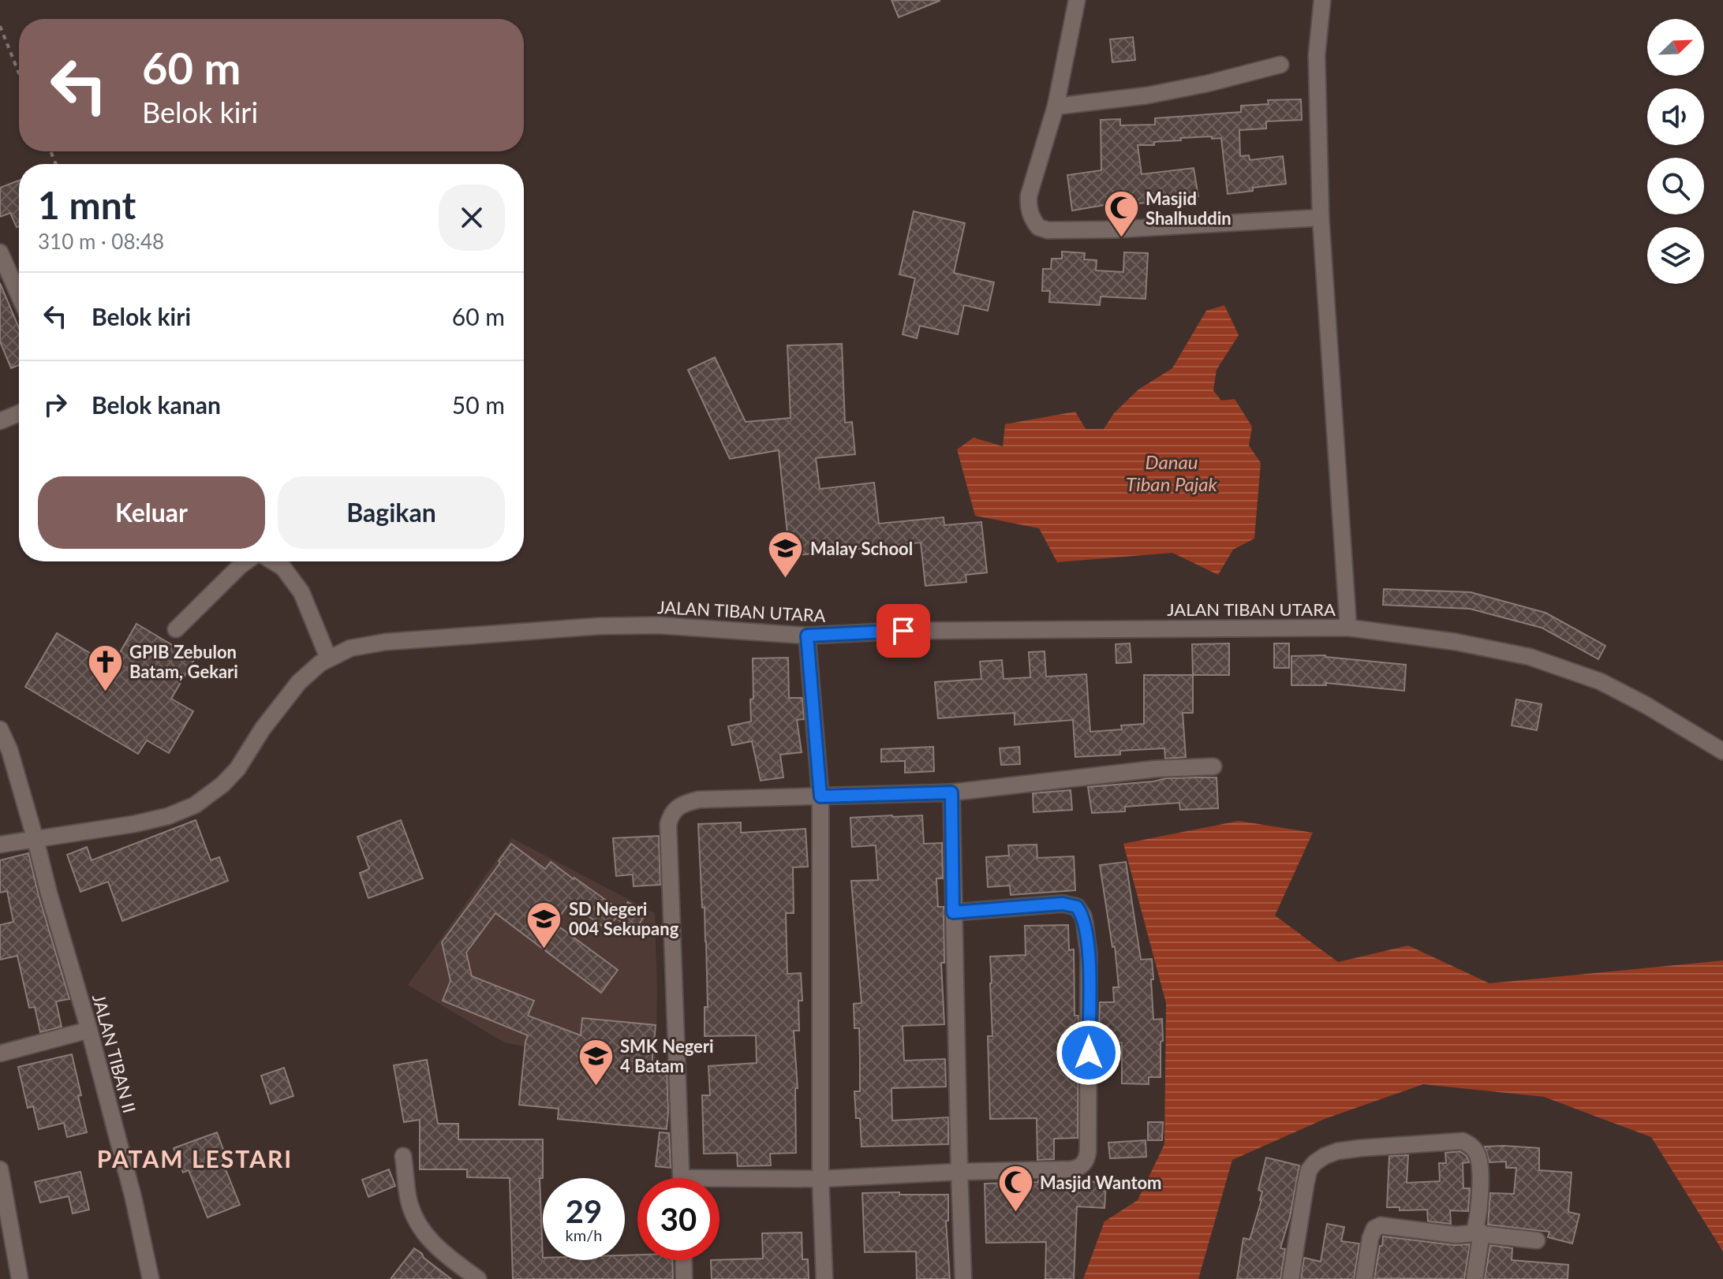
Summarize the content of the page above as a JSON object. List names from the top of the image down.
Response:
{
  "streets": {
    "street": ["JALAN TIBAN UTARA", "JALAN TIBAN II"]
  },
  "crossings": [
    ["JALAN TIBAN UTARA", "JALAN TIBAN II"]
  ],
  "districts": ["PATAM LESTARI"],
  "water": ["Danau Tiban Pajak"],
  "places": {
    "mosque": ["Masjid Shalhuddin", "Masjid Wantom"],
    "school or university": ["Malay School", "SD Negeri 004 Sekupang", "SMK Negeri 4 Batam"],
    "church": ["GPIB Zebulon Batam, Gekari"]
  },
  "north": "top right",
  "page": {
    "turn": ["60 m", "Belok kiri"],
    "heading": ["1 mnt", "310 m · 08:48"],
    "list": [
      {
        "name": "Belok kiri",
        "value": "60 m"
      },
      {
        "name": "Belok kanan",
        "value": "50 m"
      }
    ],
    "buttons": ["Keluar", "Bagikan"],
    "speed": "29 km/h",
    "limit": "30"
  }
}
